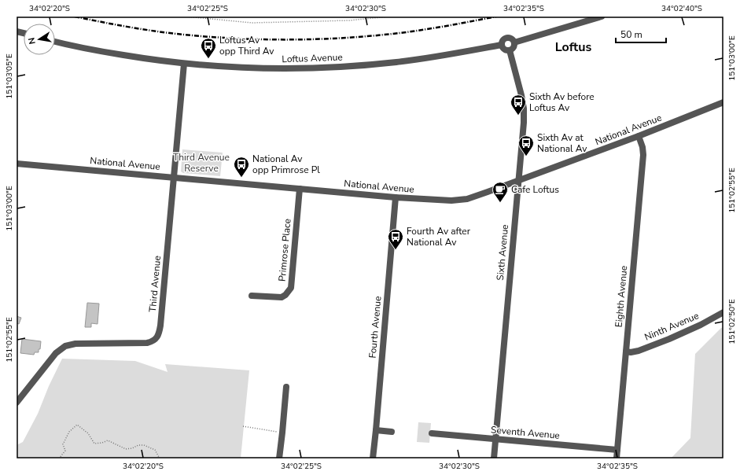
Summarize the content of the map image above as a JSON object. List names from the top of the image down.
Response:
{
  "streets": {
    "street": [
      "Loftus Avenue",
      "National Avenue",
      "Primrose Place",
      "Sixth Avenue",
      "Third Avenue",
      "Eighth Avenue",
      "Ninth Avenue",
      "Fourth Avenue",
      "Seventh Avenue"
    ]
  },
  "crossings": [
    ["Loftus Avenue", "Sixth Avenue"],
    ["Loftus Avenue", "Third Avenue"],
    ["National Avenue", "Primrose Place"],
    ["National Avenue", "Sixth Avenue"],
    ["National Avenue", "Third Avenue"],
    ["National Avenue", "Eighth Avenue"],
    ["National Avenue", "Fourth Avenue"],
    ["Sixth Avenue", "Seventh Avenue"],
    ["Eighth Avenue", "Ninth Avenue"],
    ["Eighth Avenue", "Seventh Avenue"]
  ],
  "districts": ["Loftus"],
  "parks": ["Third Avenue Reserve"],
  "places": {
    "bus stop": [
      "Loftus Av opp Third Av",
      "Sixth Av before Loftus Av",
      "Sixth Av at National Av",
      "National Av opp Primrose Pl",
      "Fourth Av after National Av"
    ],
    "cafe": ["Cafe Loftus"]
  },
  "scale_bar": "50 m",
  "north": "left",
  "coordinates": [
    "34°02'20\"S",
    "34°02'25\"S",
    "34°02'30\"S",
    "34°02'35\"S",
    "34°02'40\"S",
    "151°03'00\"E",
    "151°03'05\"E",
    "151°02'55\"E",
    "151°02'50\"E"
  ]
}
